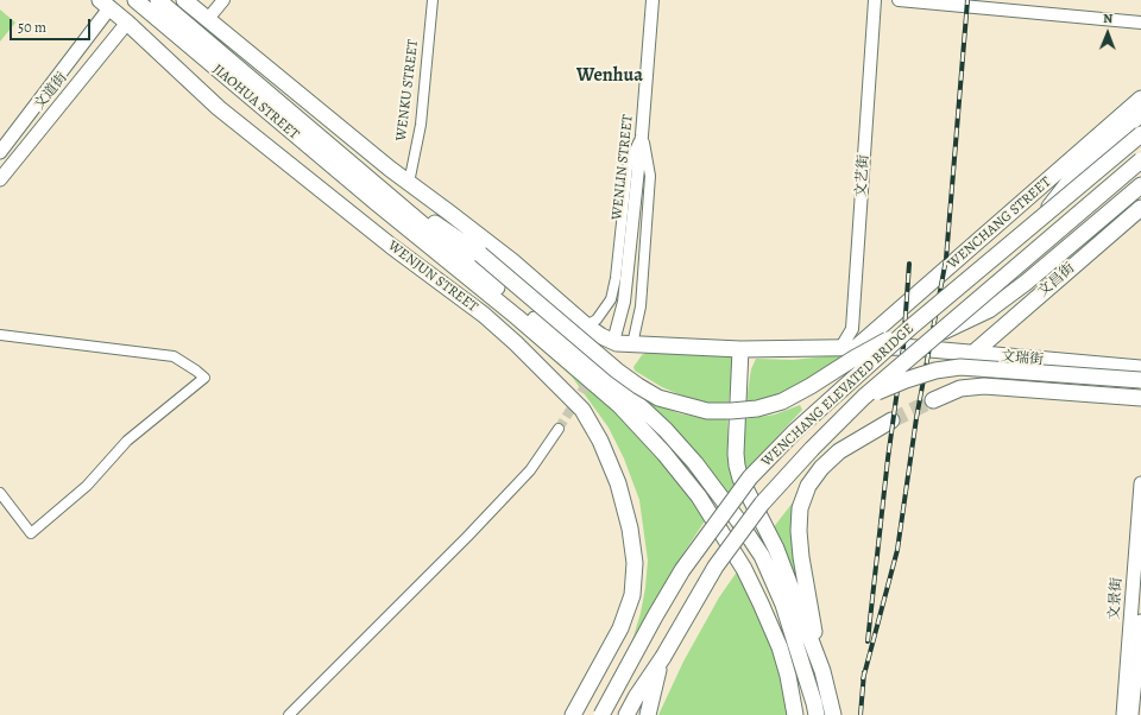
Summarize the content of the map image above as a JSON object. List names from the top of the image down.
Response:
{
  "streets": {
    "highway": [
      "JIAOHUA STREET",
      "WENCHANG STREET",
      "WENJUN STREET",
      "文昌街",
      "文瑞街",
      "WENCHANG ELEVATED BRIDGE"
    ],
    "main road": ["文道街", "文景街"],
    "street": ["WENKU STREET", "WENLIN STREET", "文艺街"]
  },
  "crossings": [
    ["文道街", "WENJUN STREET"],
    ["WENCHANG STREET", "文瑞街"],
    ["文昌街", "文瑞街"]
  ],
  "districts": ["Wenhua"],
  "scale_bar": "50 m",
  "north": "top"
}
